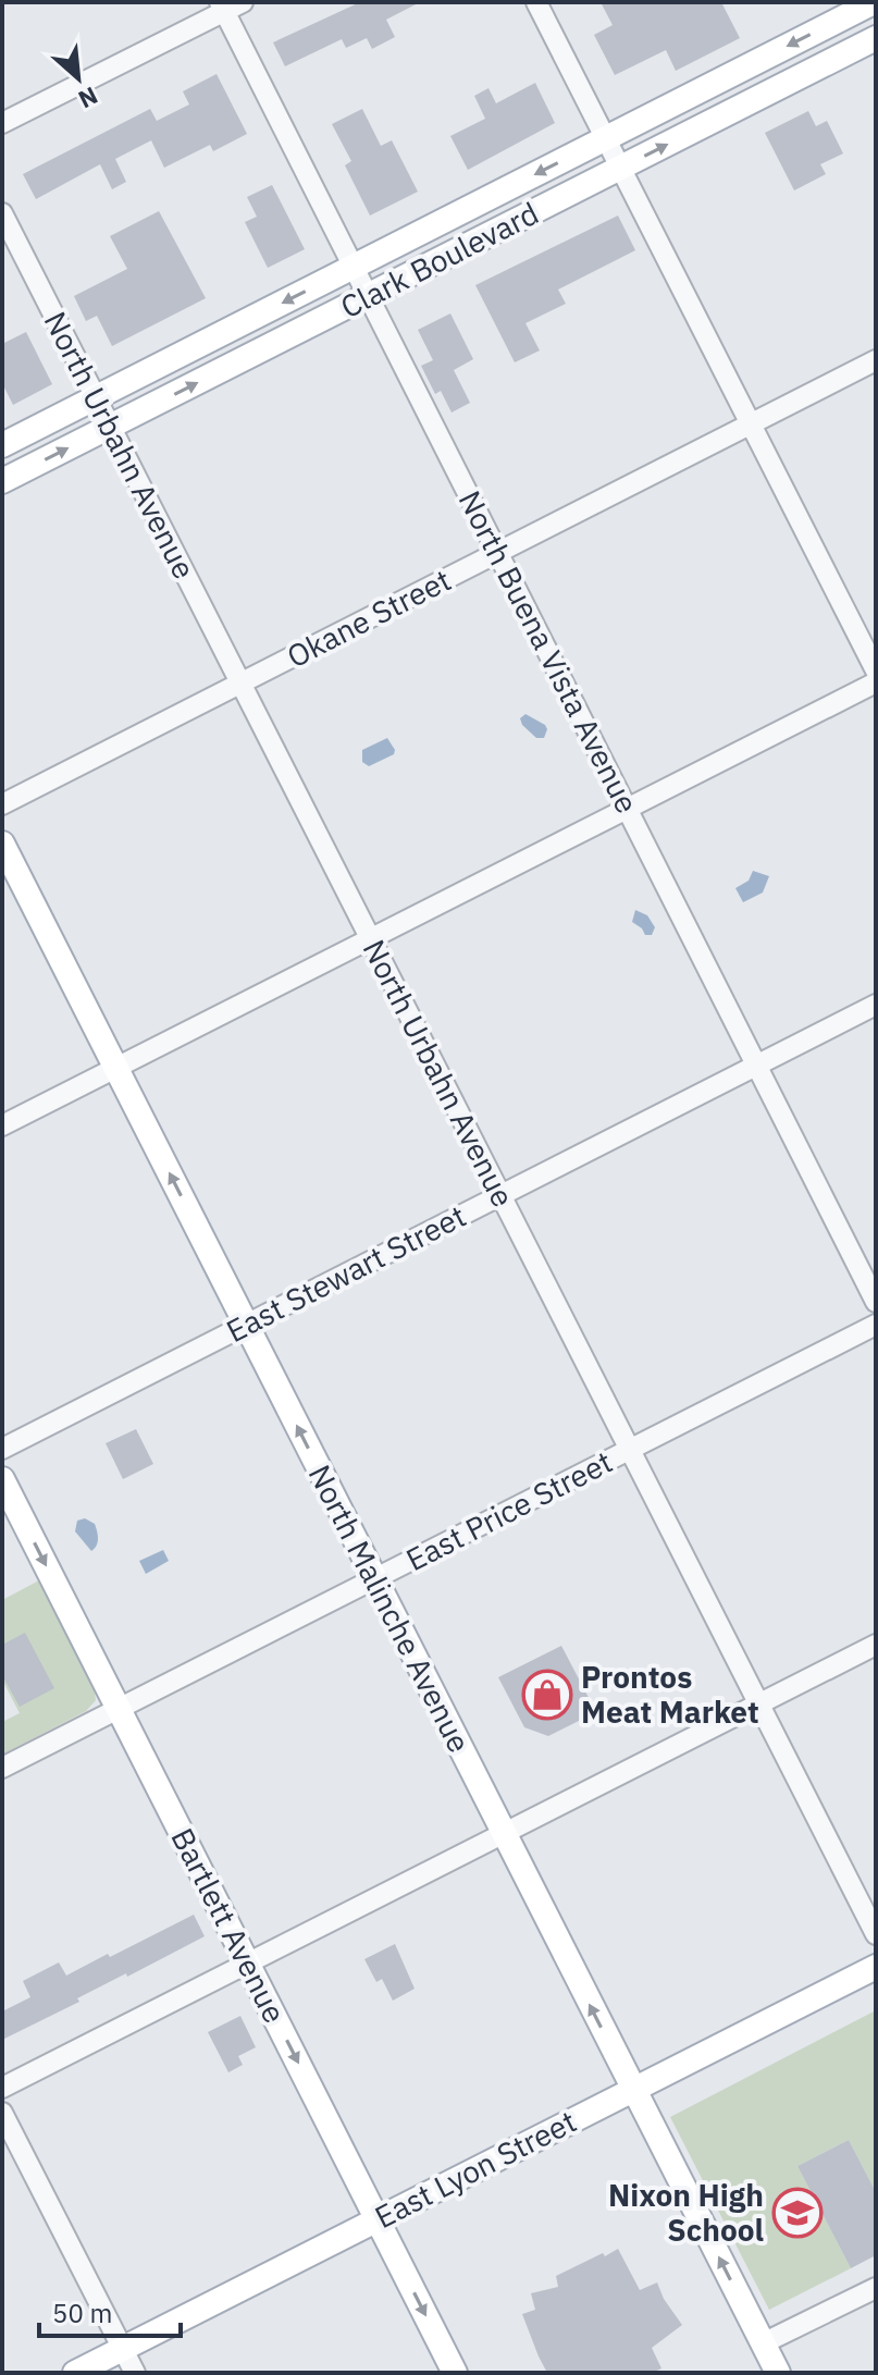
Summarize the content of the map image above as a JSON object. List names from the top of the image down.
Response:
{
  "streets": {
    "main road": [
      "Clark Boulevard",
      "North Malinche Avenue",
      "Bartlett Avenue",
      "East Lyon Street"
    ],
    "street": [
      "North Urbahn Avenue",
      "Okane Street",
      "North Buena Vista Avenue",
      "East Stewart Street",
      "East Price Street"
    ]
  },
  "crossings": [
    ["Clark Boulevard", "North Urbahn Avenue"],
    ["Clark Boulevard", "North Buena Vista Avenue"],
    ["North Urbahn Avenue", "Okane Street"],
    ["North Urbahn Avenue", "East Stewart Street"],
    ["North Urbahn Avenue", "East Price Street"],
    ["Okane Street", "North Buena Vista Avenue"],
    ["North Buena Vista Avenue", "East Stewart Street"],
    ["East Stewart Street", "North Malinche Avenue"],
    ["East Price Street", "North Malinche Avenue"],
    ["East Price Street", "Bartlett Avenue"],
    ["North Malinche Avenue", "East Lyon Street"],
    ["Bartlett Avenue", "East Lyon Street"]
  ],
  "one_way": ["North Malinche Avenue", "Bartlett Avenue"],
  "places": {
    "shop": ["Prontos Meat Market"],
    "school or university": ["Nixon High School"]
  },
  "scale_bar": "50 m",
  "north": "bottom right"
}
